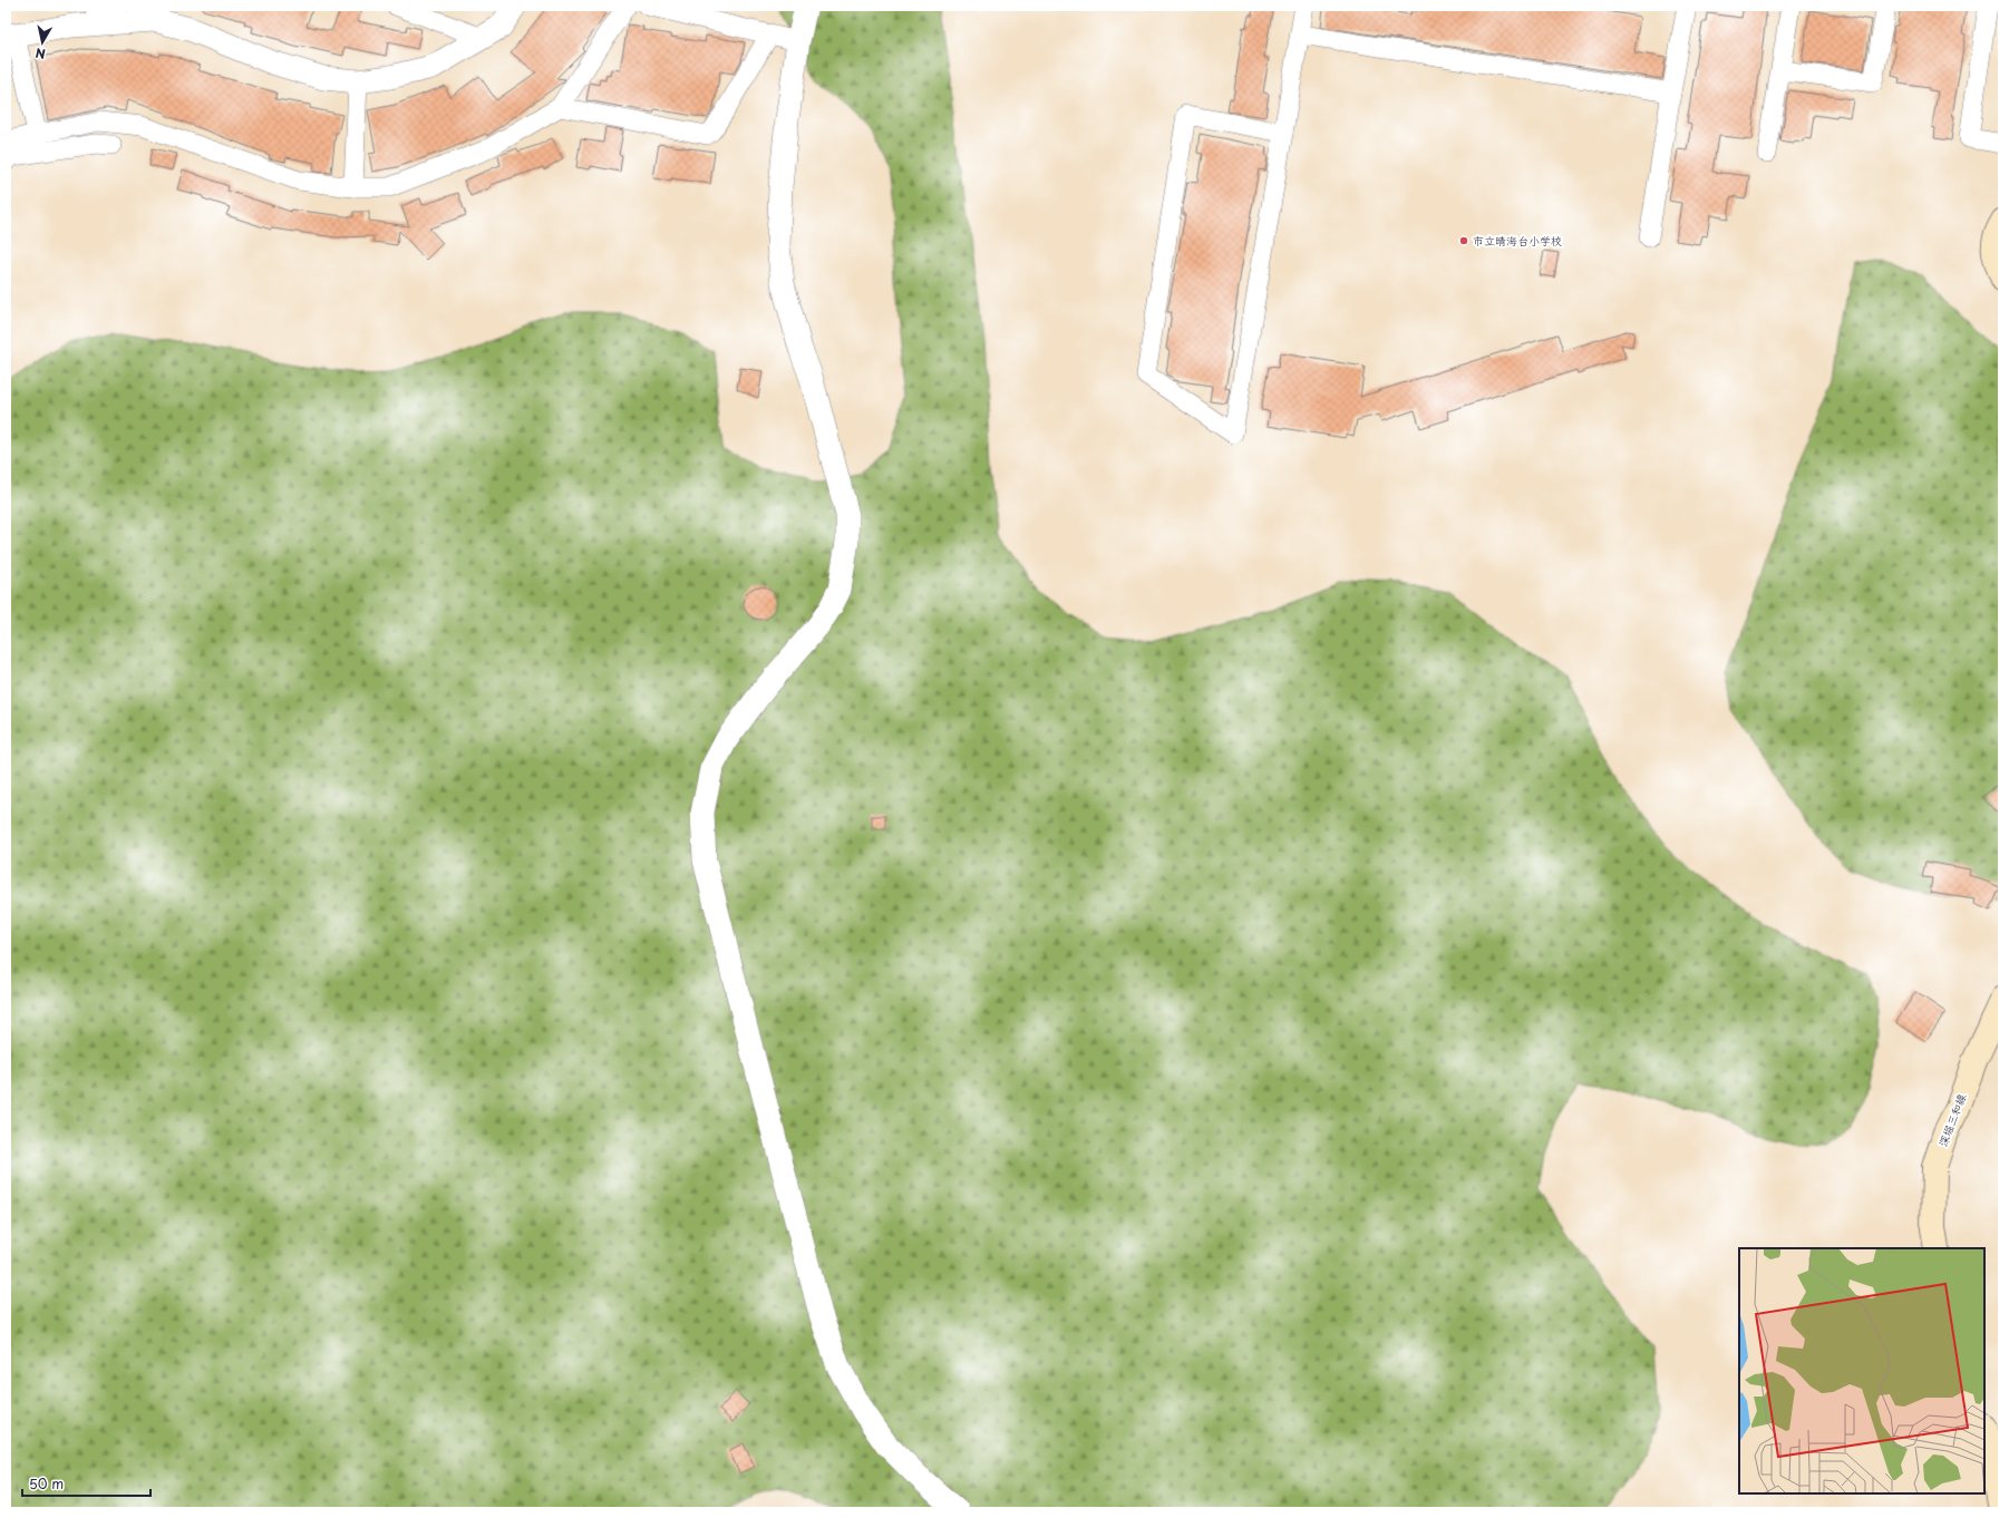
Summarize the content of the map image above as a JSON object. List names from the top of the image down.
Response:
{
  "streets": {
    "main road": ["深堀三和線"]
  },
  "places": ["市立晴海台小学校"],
  "scale_bar": "50 m",
  "north": "bottom"
}
